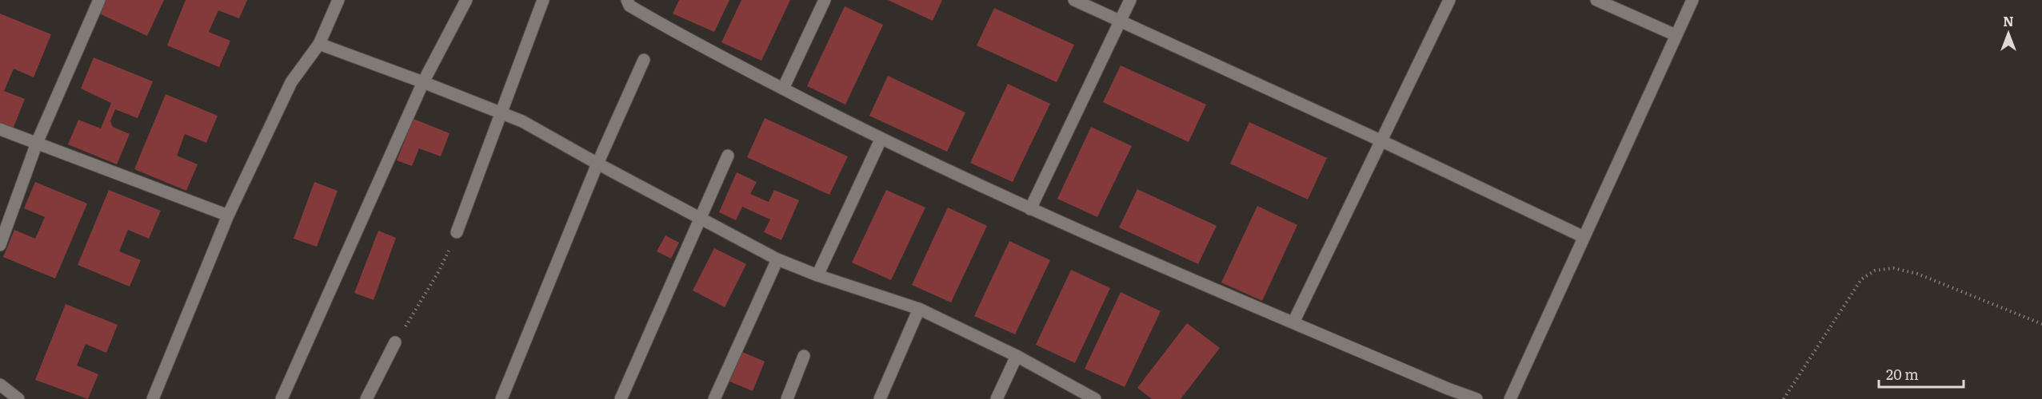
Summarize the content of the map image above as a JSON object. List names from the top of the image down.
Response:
{
  "scale_bar": "20 m",
  "north": "top"
}
